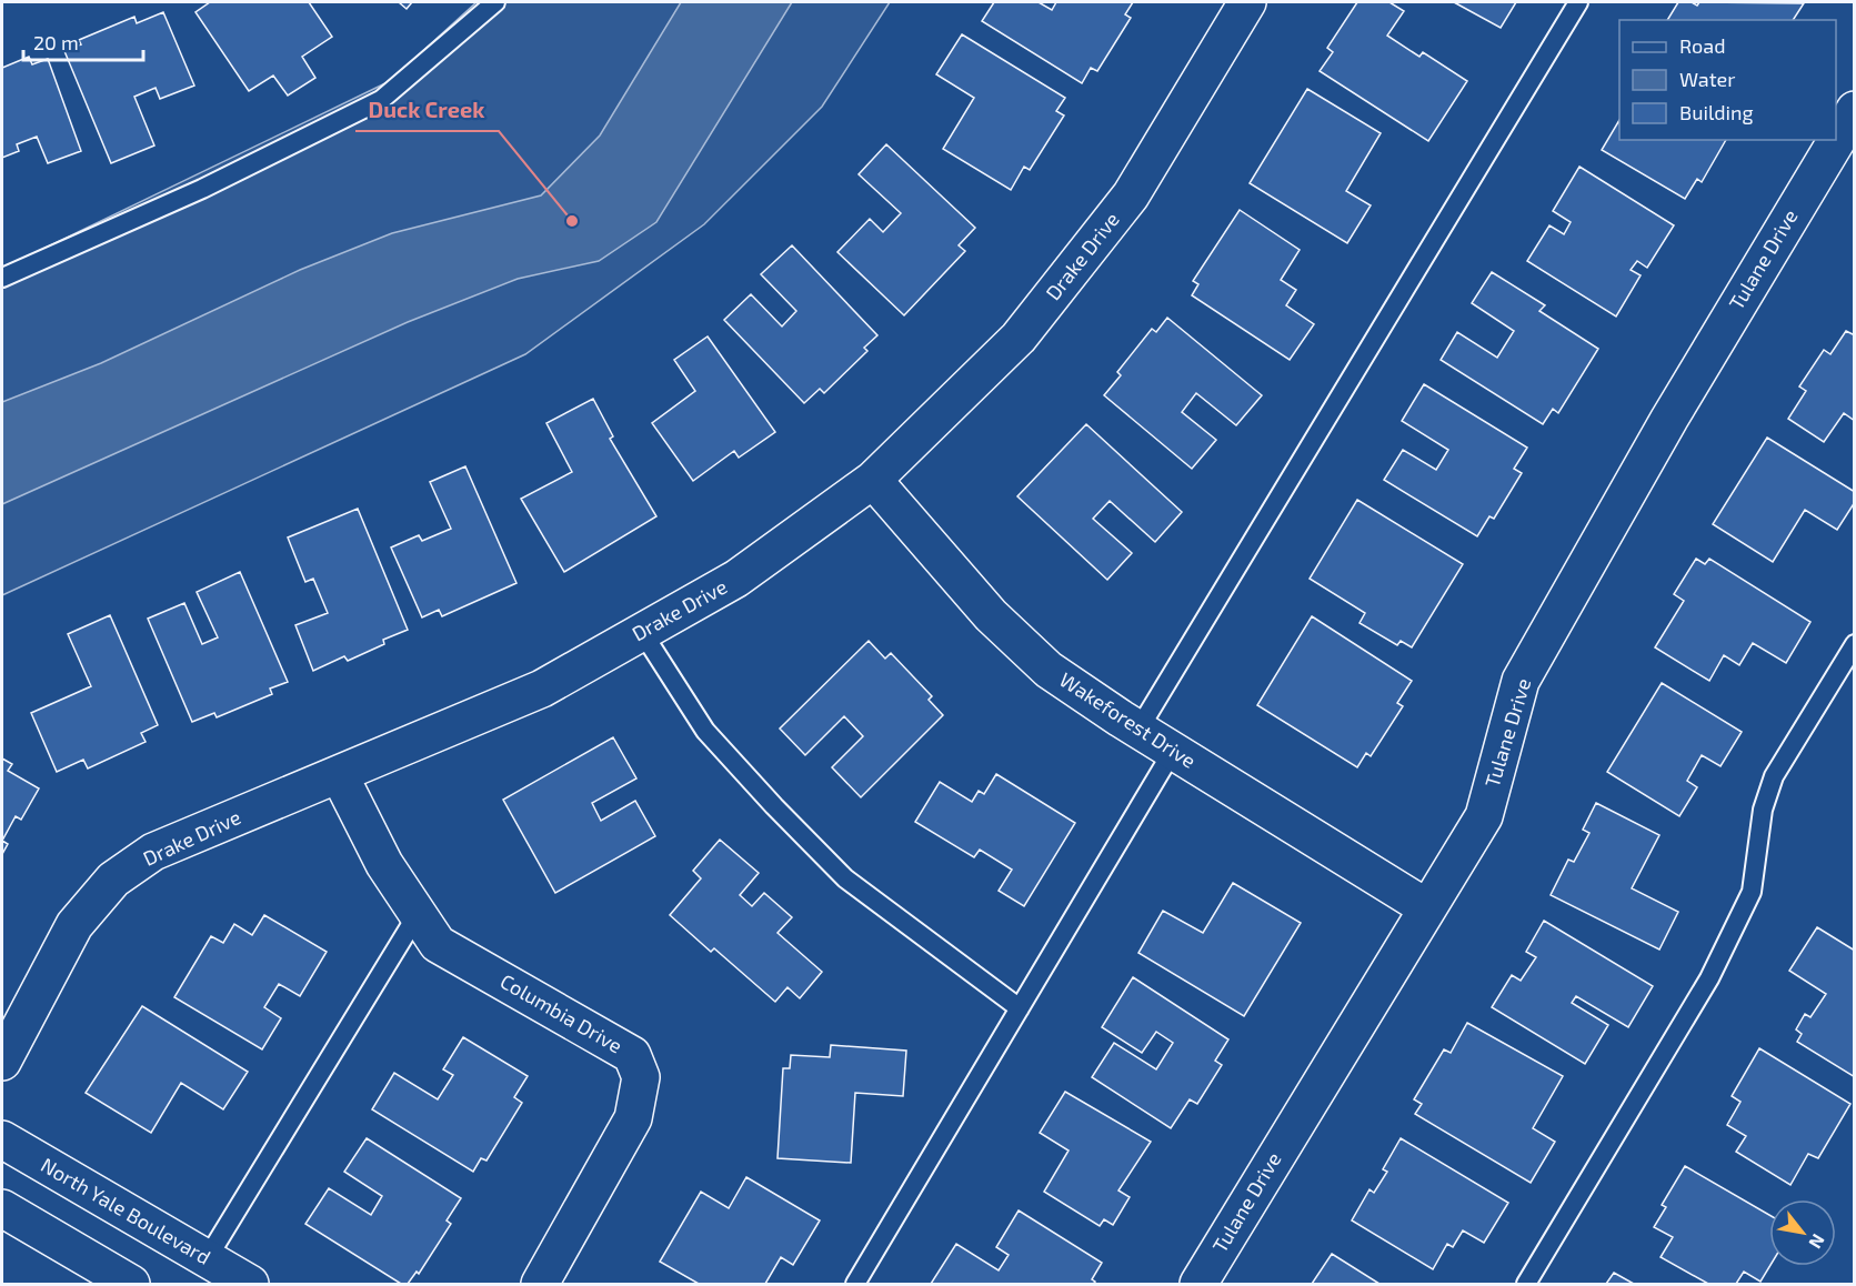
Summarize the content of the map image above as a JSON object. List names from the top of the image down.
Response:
{
  "streets": {
    "street": [
      "Drake Drive",
      "Tulane Drive",
      "Wakeforest Drive",
      "Columbia Drive",
      "North Yale Boulevard"
    ]
  },
  "crossings": [
    ["Drake Drive", "Wakeforest Drive"],
    ["Drake Drive", "Columbia Drive"],
    ["Tulane Drive", "Wakeforest Drive"]
  ],
  "places": ["Duck Creek"],
  "legend": ["Road", "Water", "Building"],
  "scale_bar": "20 m",
  "north": "bottom right"
}
